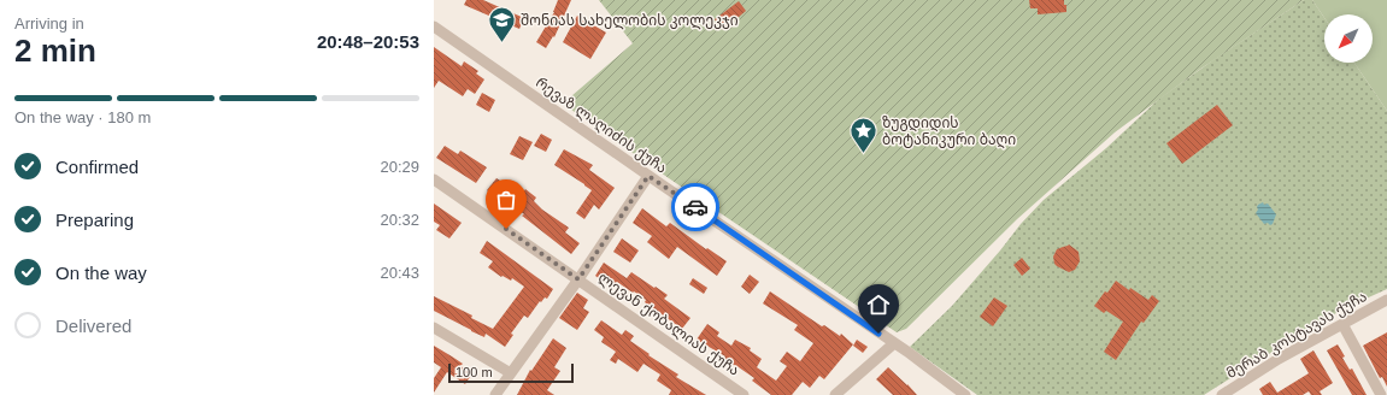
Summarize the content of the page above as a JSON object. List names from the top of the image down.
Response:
{
  "streets": {
    "street": ["რევაზ ლაღიძის ქუჩა", "ლევან ქობალიას ქუჩა", "მერაბ კოსტავას ქუჩა"]
  },
  "places": {
    "school or university": ["შონიას სახელობის კოლეკჯი"],
    "place": ["ზუგდიდის ბოტანიკური ბაღი"]
  },
  "scale_bar": "100 m",
  "north": "bottom left",
  "page": {
    "heading": ["2 min", "Arriving in", "20:48–20:53"],
    "bar": "On the way · 180 m",
    "list": [
      ["Confirmed", "20:29"],
      ["Preparing", "20:32"],
      ["On the way", "20:43"],
      "Delivered"
    ],
    "scale": "100 m"
  }
}
